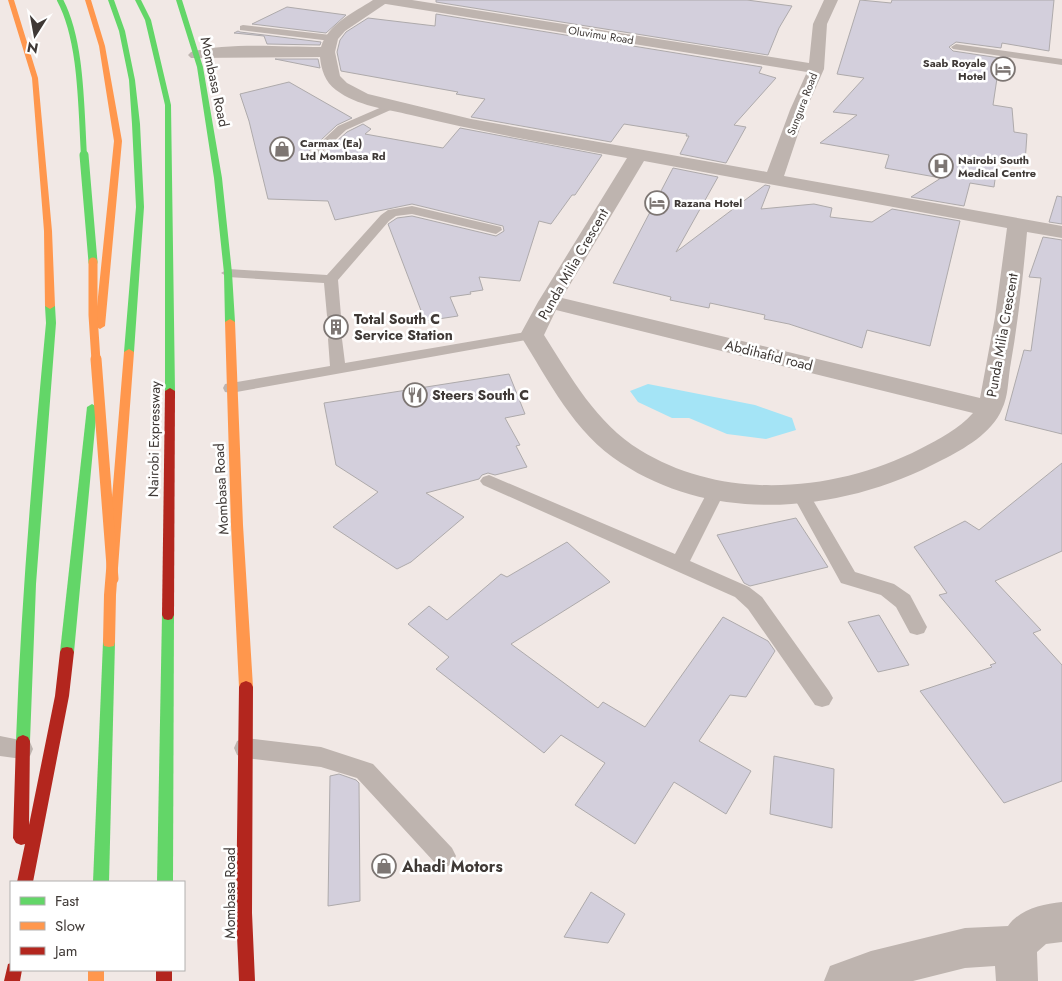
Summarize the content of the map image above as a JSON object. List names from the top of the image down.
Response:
{
  "streets": {
    "highway": ["Mombasa Road", "Nairobi Expressway"],
    "street": [
      "Oluvimu Road",
      "Sungura Road",
      "Punda Milia Crescent",
      "Abdihafid road"
    ]
  },
  "crossings": [
    ["Oluvimu Road", "Sungura Road"],
    ["Punda Milia Crescent", "Abdihafid road"]
  ],
  "places": {
    "hotel": ["Saab Royale Hotel", "Razana Hotel"],
    "shop": ["Carmax (Ea) Ltd Mombasa Rd", "Ahadi Motors"],
    "hospital": ["Nairobi South Medical Centre"],
    "building": ["Total South C Service Station"],
    "restaurant": ["Steers South C"]
  },
  "legend": ["Fast", "Slow", "Jam"],
  "north": "bottom"
}
